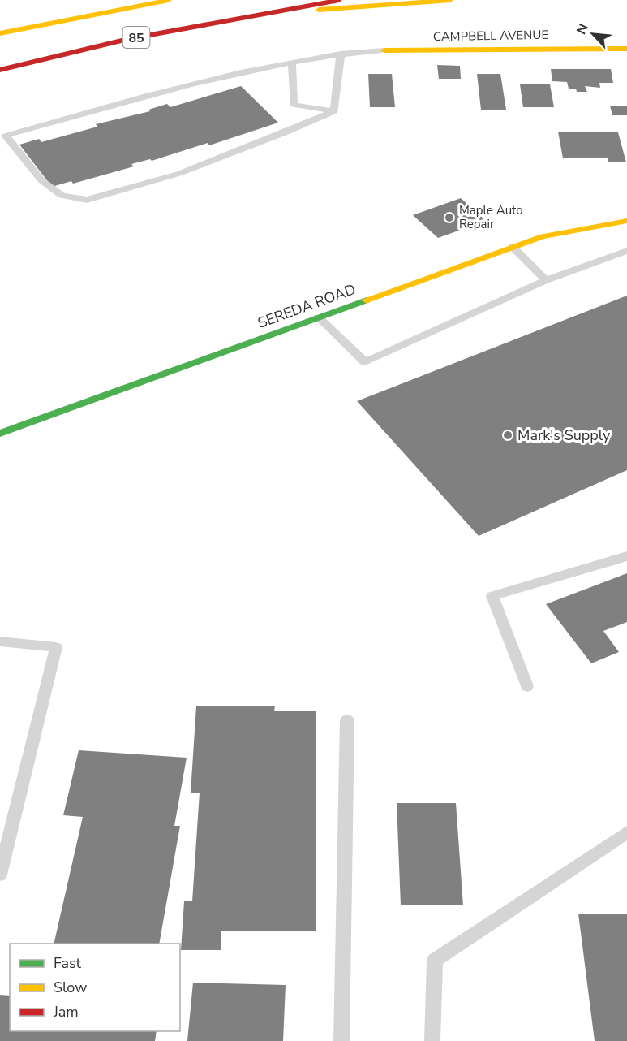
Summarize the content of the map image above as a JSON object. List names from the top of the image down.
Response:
{
  "streets": {
    "main road": ["CAMPBELL AVENUE", "85", "SEREDA ROAD"]
  },
  "places": ["Maple Auto Repair", "Mark's Supply"],
  "legend": ["Fast", "Slow", "Jam"],
  "north": "top left"
}
